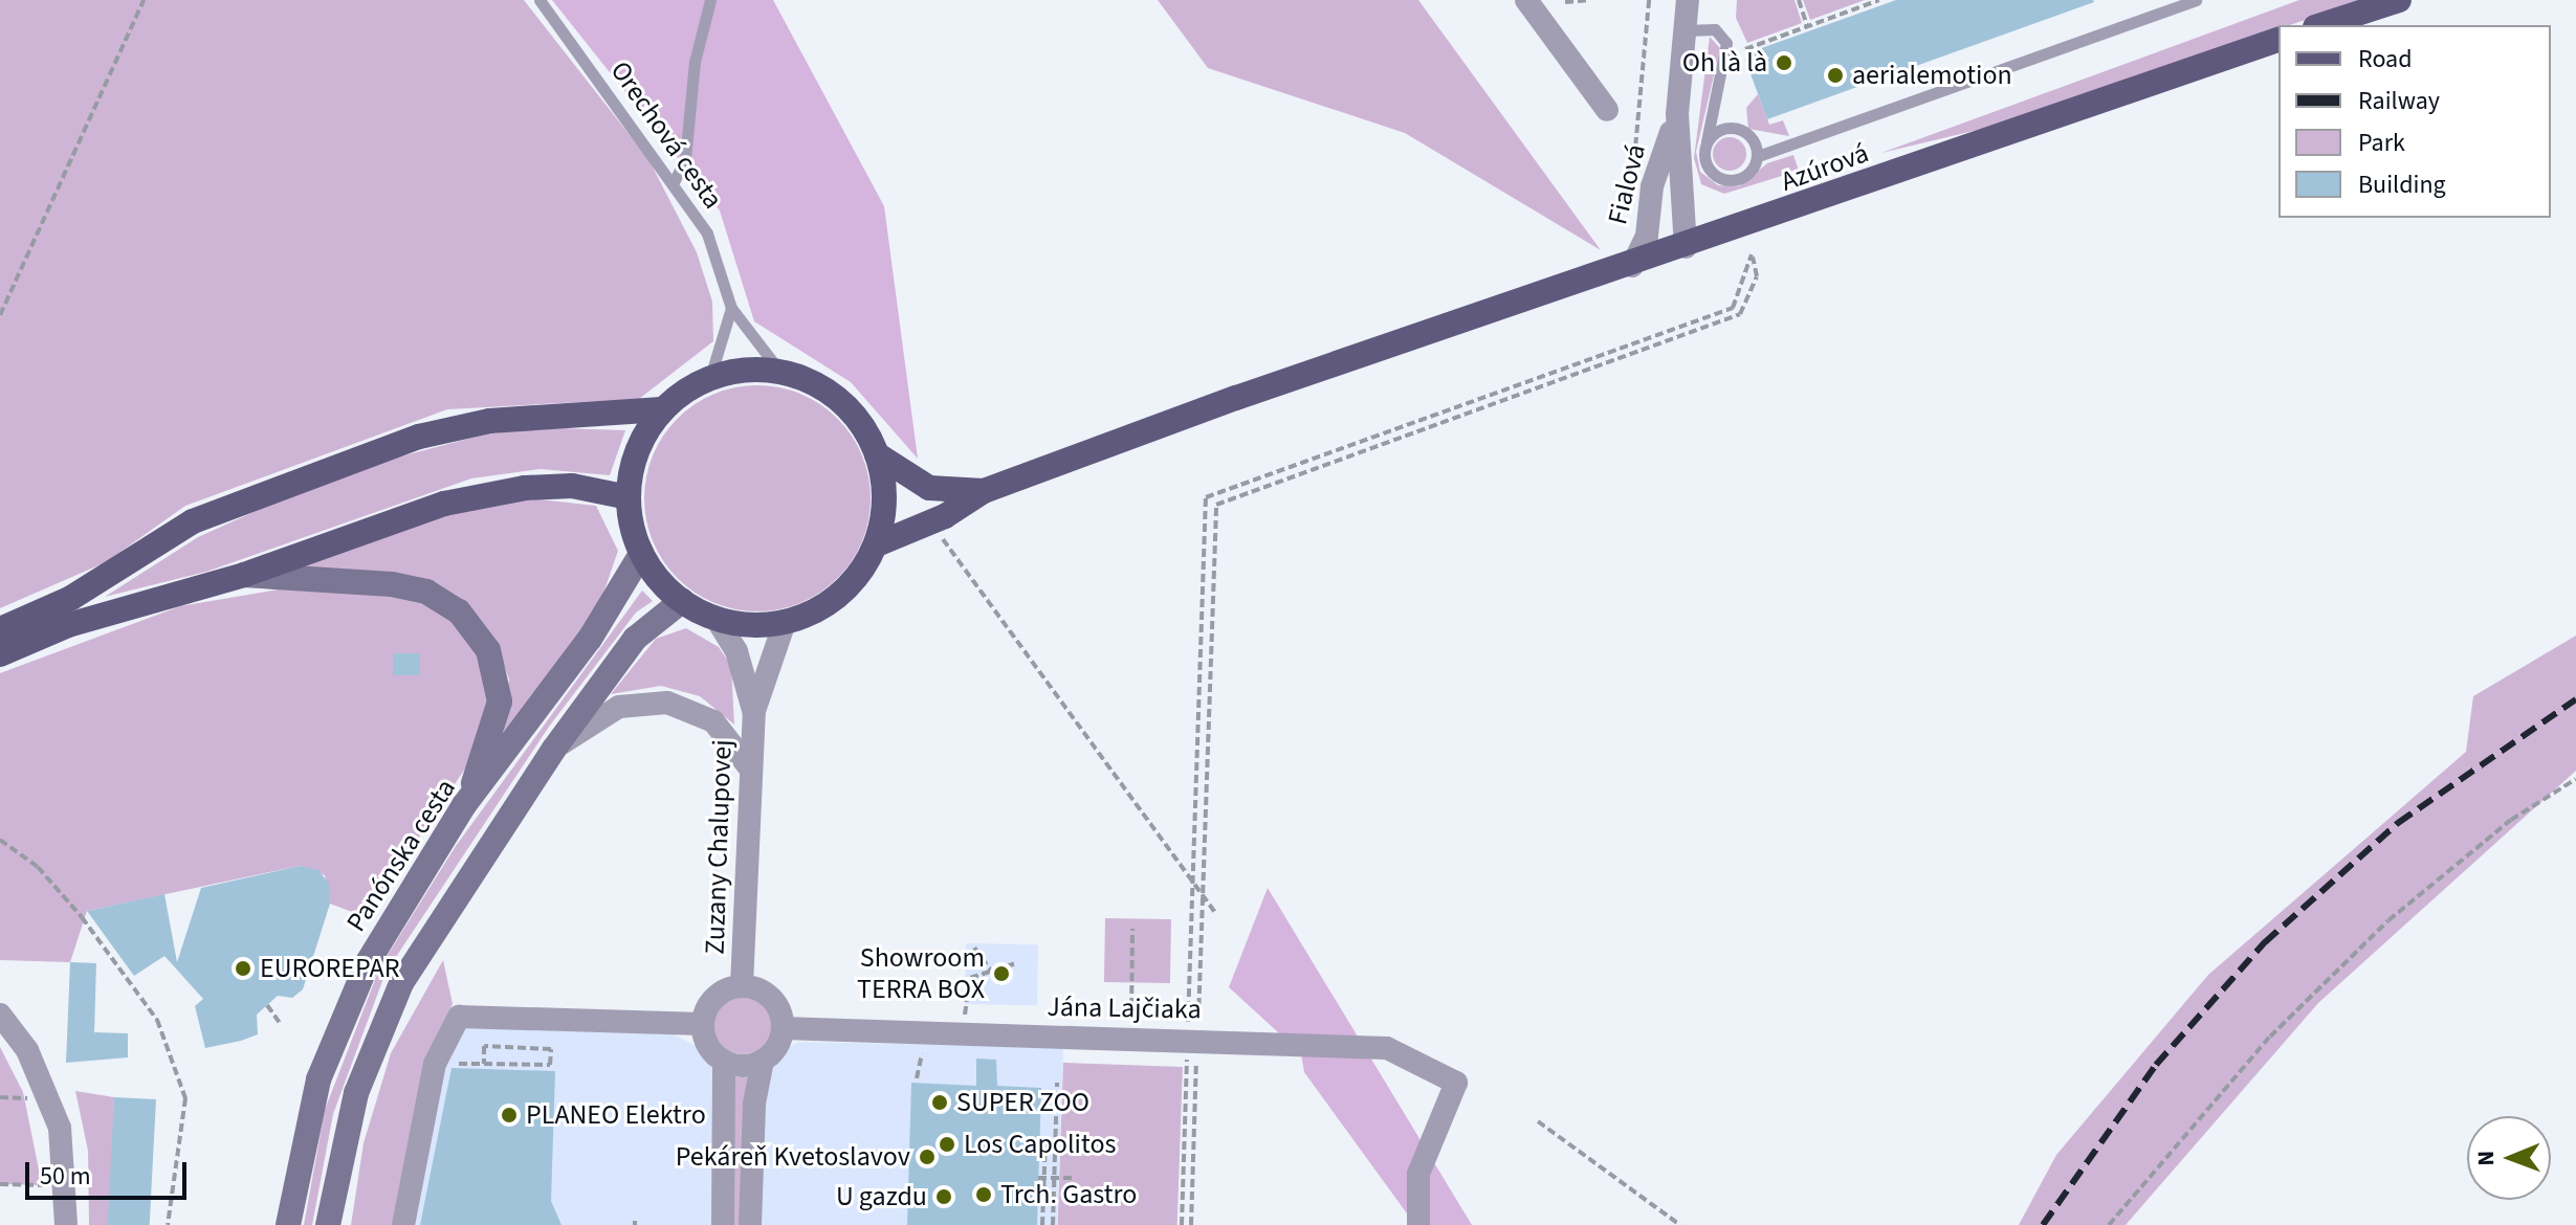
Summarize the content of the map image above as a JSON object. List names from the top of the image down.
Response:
{
  "streets": {
    "main road": ["Azúrová", "Panónska cesta"],
    "street": ["Fialová", "Zuzany Chalupovej", "Jána Lajčiaka"],
    "lane": ["Orechová cesta"]
  },
  "crossings": [
    ["Orechová cesta", "Panónska cesta"],
    ["Azúrová", "Fialová"],
    ["Zuzany Chalupovej", "Jána Lajčiaka"]
  ],
  "places": [
    "Oh là là",
    "aerialemotion",
    "EUROREPAR",
    "Showroom TERRA BOX",
    "SUPER ZOO",
    "PLANEO Elektro",
    "Los Capolitos",
    "Pekáreň Kvetoslavov",
    "Trch. Gastro",
    "U gazdu"
  ],
  "legend": [
    "Road",
    "Railway",
    "Park",
    "Building"
  ],
  "scale_bar": "50 m",
  "north": "left"
}
